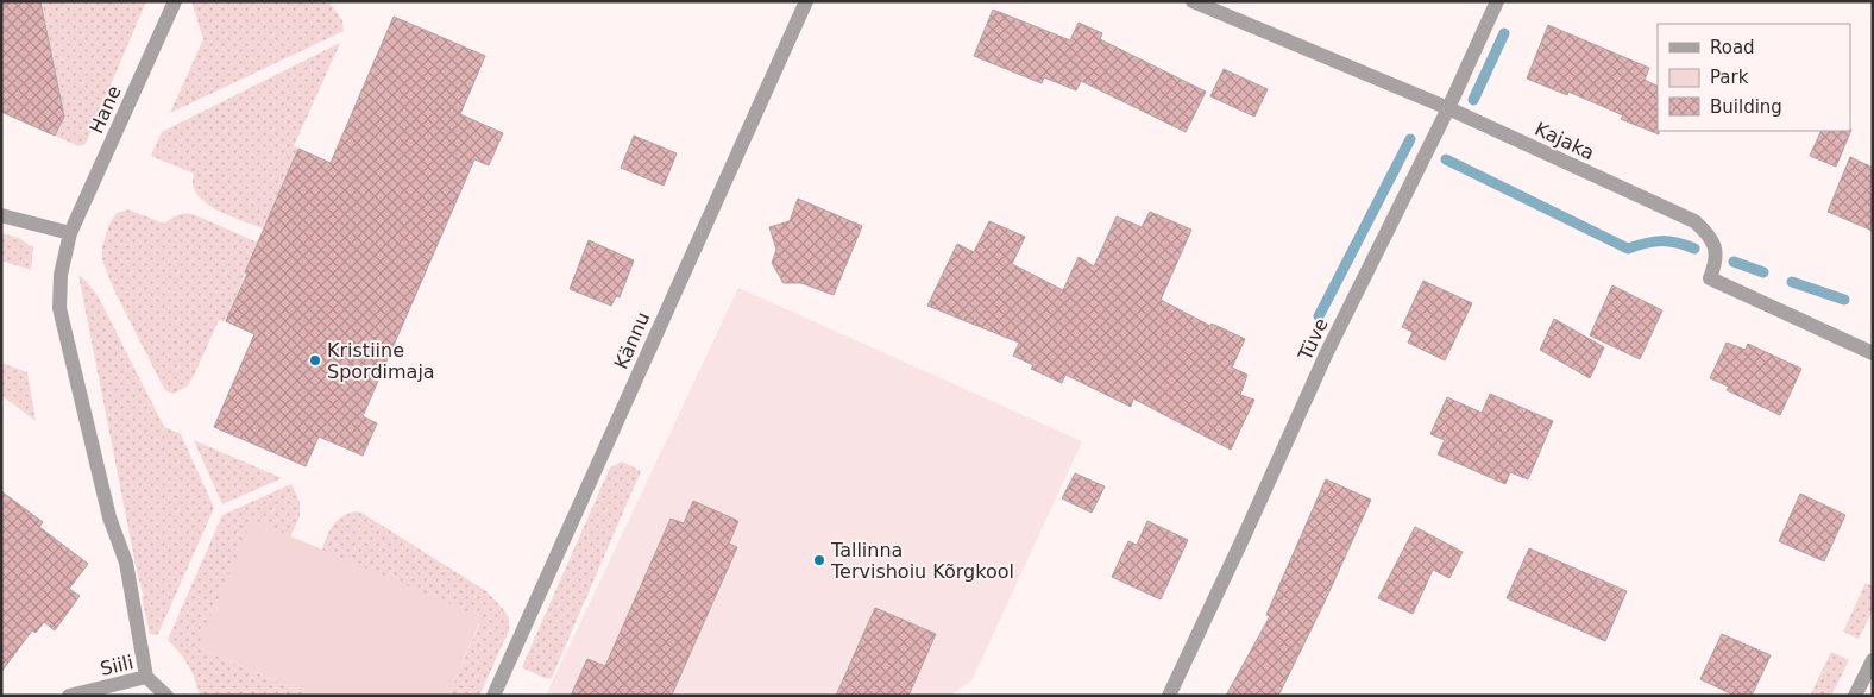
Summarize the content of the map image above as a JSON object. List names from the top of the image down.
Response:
{
  "streets": {
    "street": [
      "Hane",
      "Kajaka",
      "Tüve",
      "Kännu",
      "Siili"
    ]
  },
  "crossings": [
    ["Hane", "Siili"],
    ["Kajaka", "Tüve"]
  ],
  "places": ["Kristiine Spordimaja", "Tallinna Tervishoiu Kõrgkool"],
  "legend": ["Road", "Park", "Building"]
}
